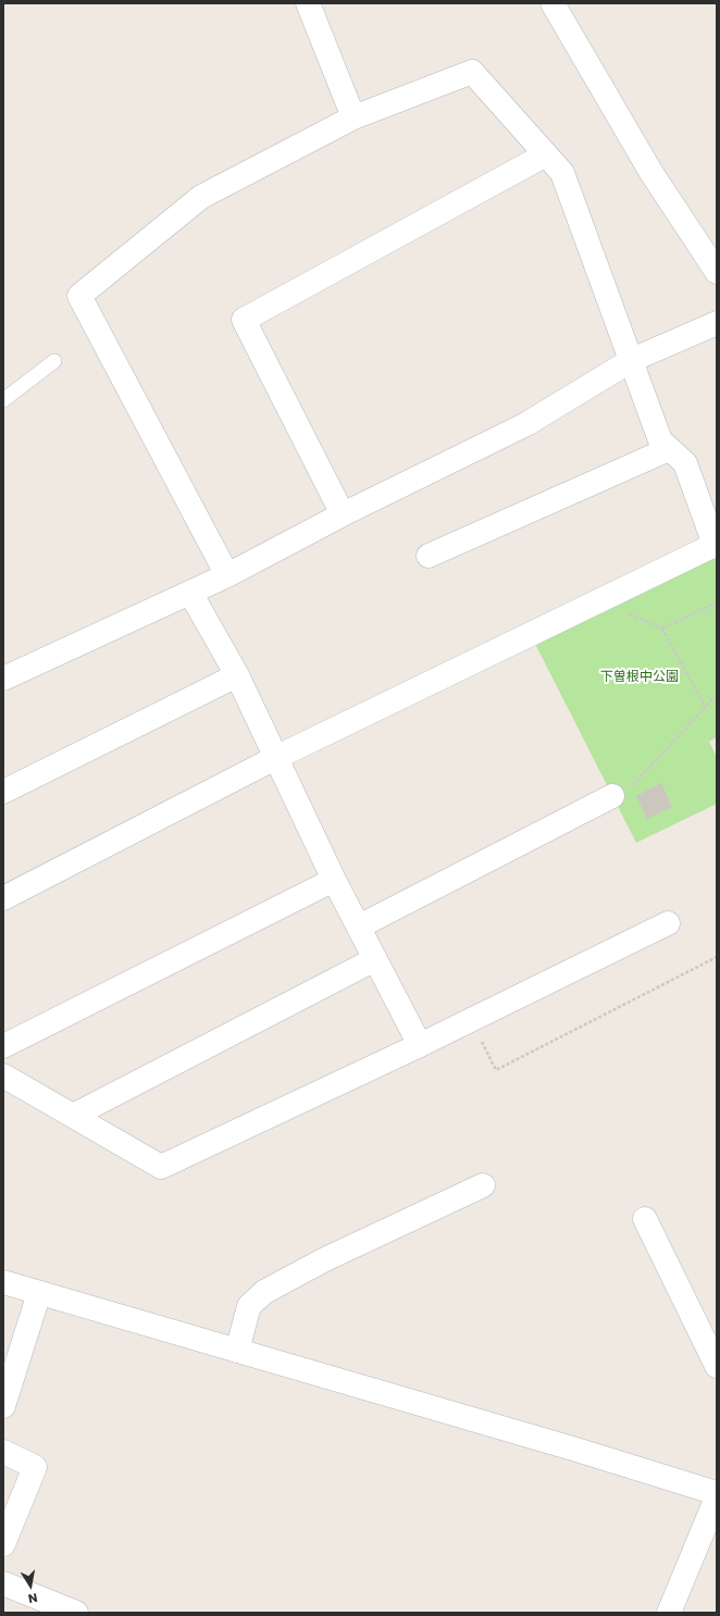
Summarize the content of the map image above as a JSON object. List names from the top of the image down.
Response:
{
  "parks": ["下曽根中公園"],
  "north": "bottom"
}
